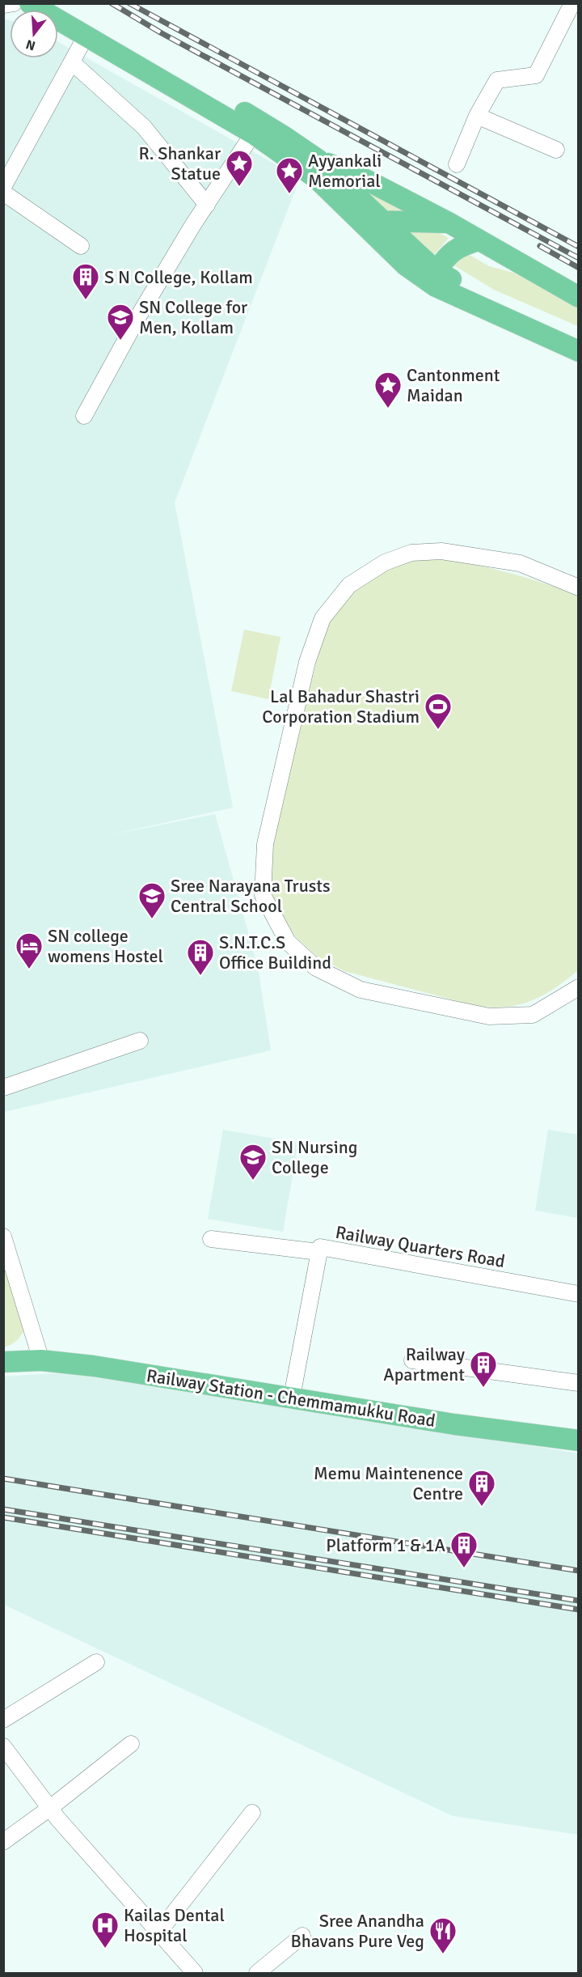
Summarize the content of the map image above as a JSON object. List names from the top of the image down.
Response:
{
  "streets": {
    "main road": ["Railway Station - Chemmamukku Road"],
    "street": ["Railway Quarters Road"]
  },
  "crossings": [
    ["Railway Quarters Road", "Railway Station - Chemmamukku Road"]
  ],
  "places": {
    "place": ["R. Shankar Statue", "Ayyankali Memorial", "Cantonment Maidan"],
    "building": [
      "S N College, Kollam",
      "S.N.T.C.S Office Buildind",
      "Railway Apartment",
      "Memu Maintenence Centre",
      "Platform 1 & 1A"
    ],
    "school or university": ["SN College for Men, Kollam", "Sree Narayana Trusts Central School", "SN Nursing College"],
    "sports": ["Lal Bahadur Shastri Corporation Stadium"],
    "hotel": ["SN college womens Hostel"],
    "hospital": ["Kailas Dental Hospital"],
    "restaurant": ["Sree Anandha Bhavans Pure Veg"]
  },
  "north": "bottom"
}
